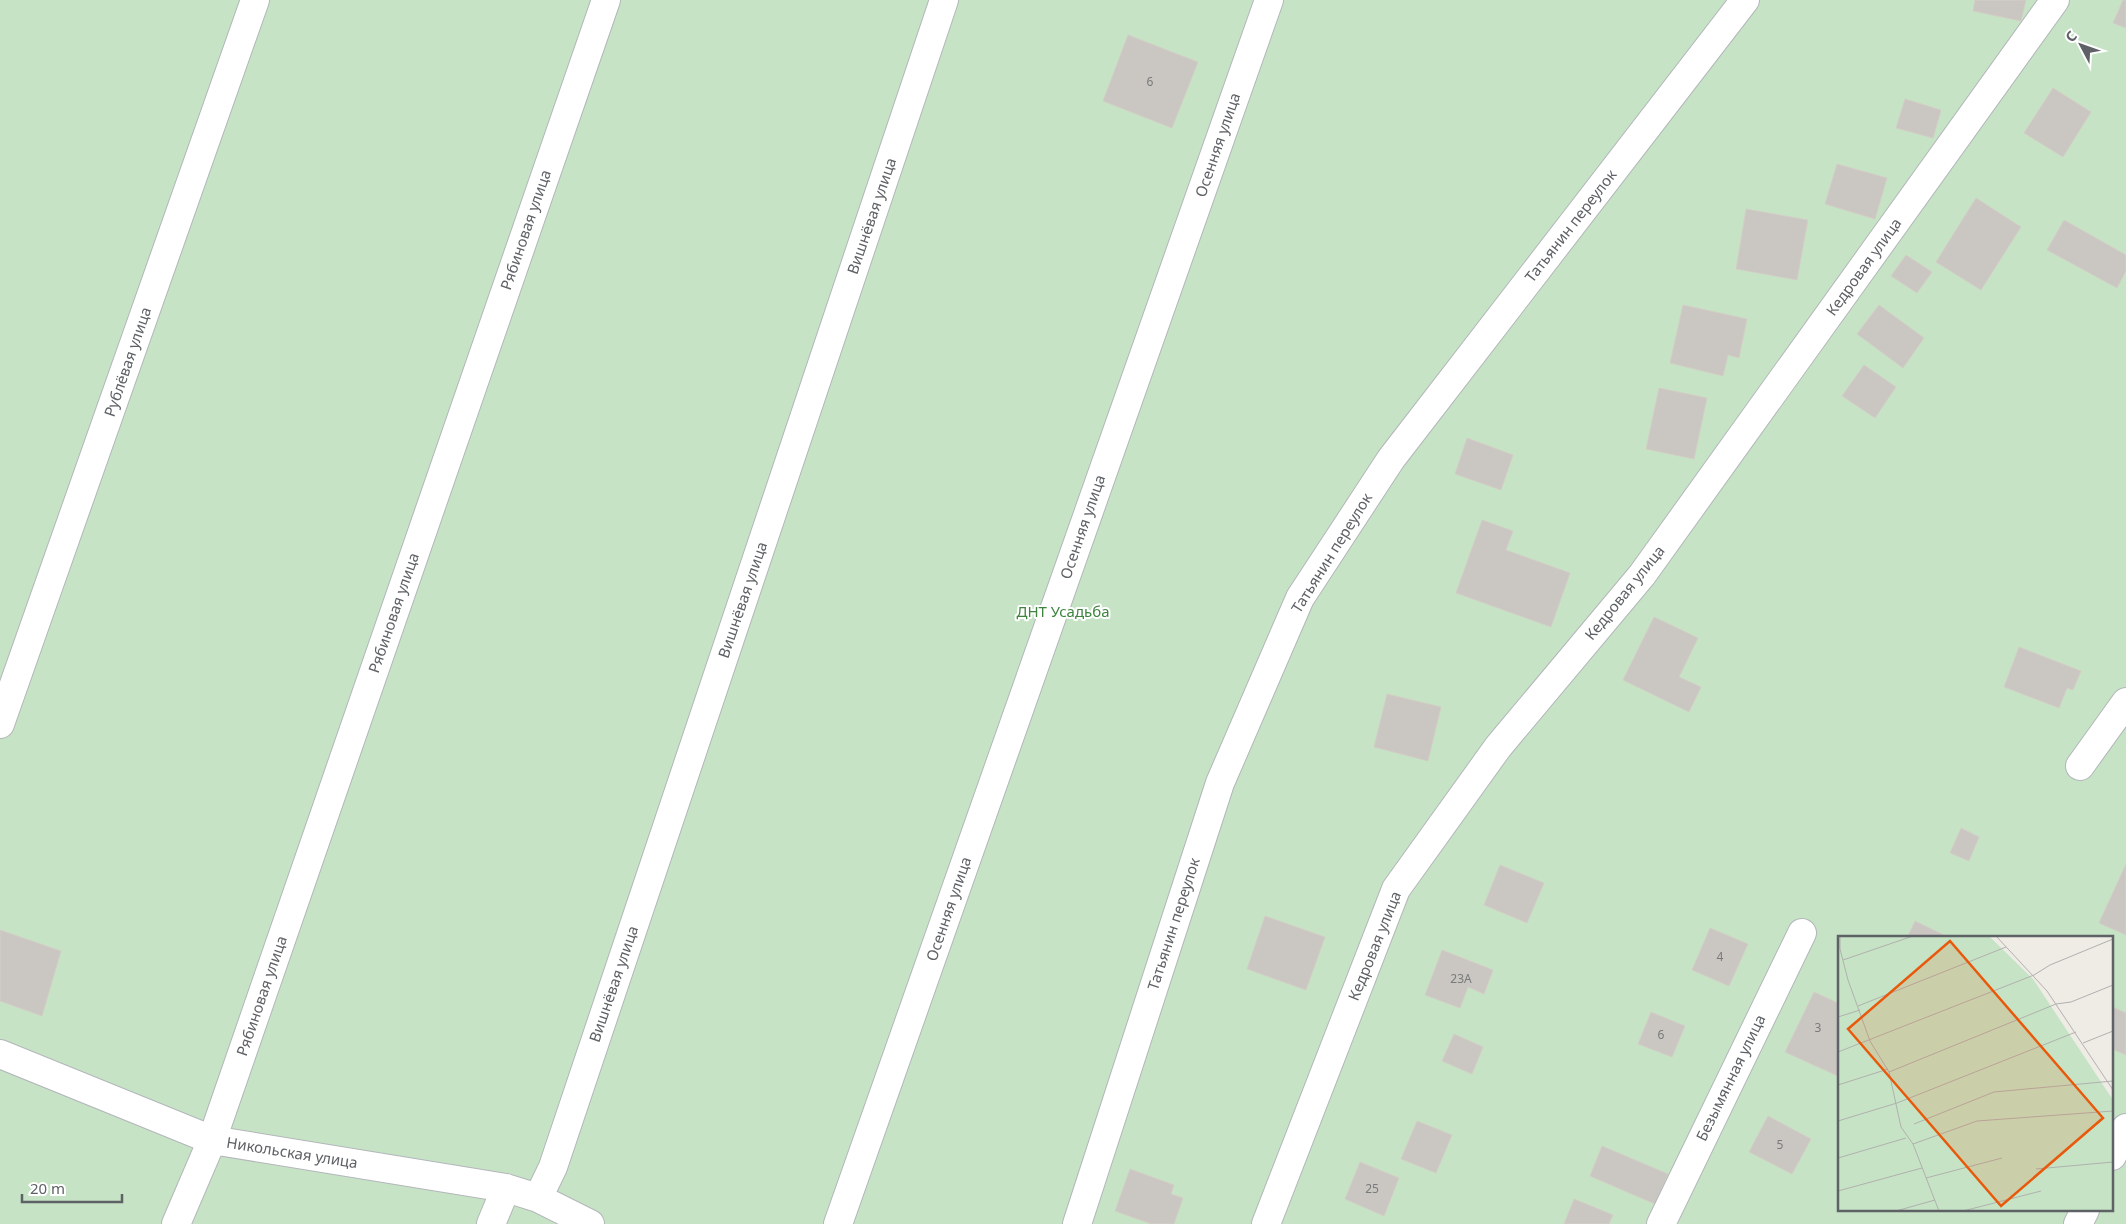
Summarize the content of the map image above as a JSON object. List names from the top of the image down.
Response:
{
  "streets": {
    "street": [
      "Осенняя улица",
      "Вишнёвая улица",
      "Татьянин переулок",
      "Рябиновая улица",
      "Кедровая улица",
      "Рублёвая улица",
      "Безымянная улица",
      "Никольская улица"
    ]
  },
  "crossings": [
    ["Вишнёвая улица", "Никольская улица"],
    ["Рябиновая улица", "Никольская улица"]
  ],
  "parks": ["ДНТ Усадьба"],
  "house_numbers": [
    "6",
    "4",
    "23А",
    "3",
    "6",
    "5",
    "25"
  ],
  "scale_bar": "20 m",
  "north": "top left"
}
